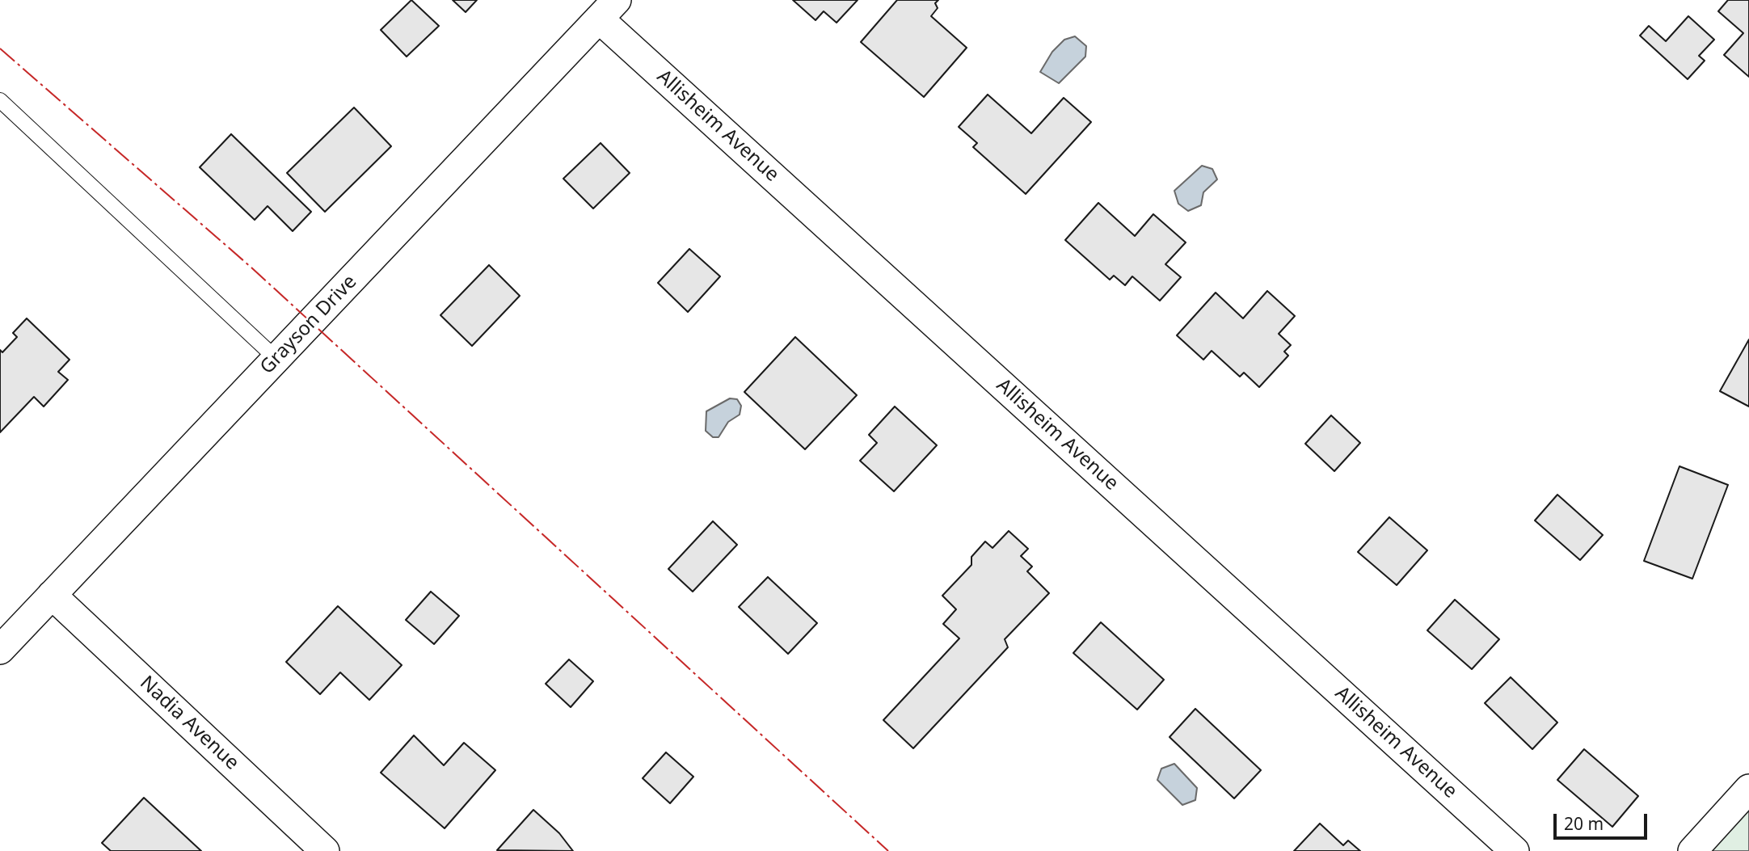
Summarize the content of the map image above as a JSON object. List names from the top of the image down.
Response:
{
  "streets": {
    "street": ["Allisheim Avenue", "Grayson Drive", "Nadia Avenue"]
  },
  "crossings": [
    ["Allisheim Avenue", "Grayson Drive"],
    ["Grayson Drive", "Nadia Avenue"]
  ],
  "scale_bar": "20 m"
}
